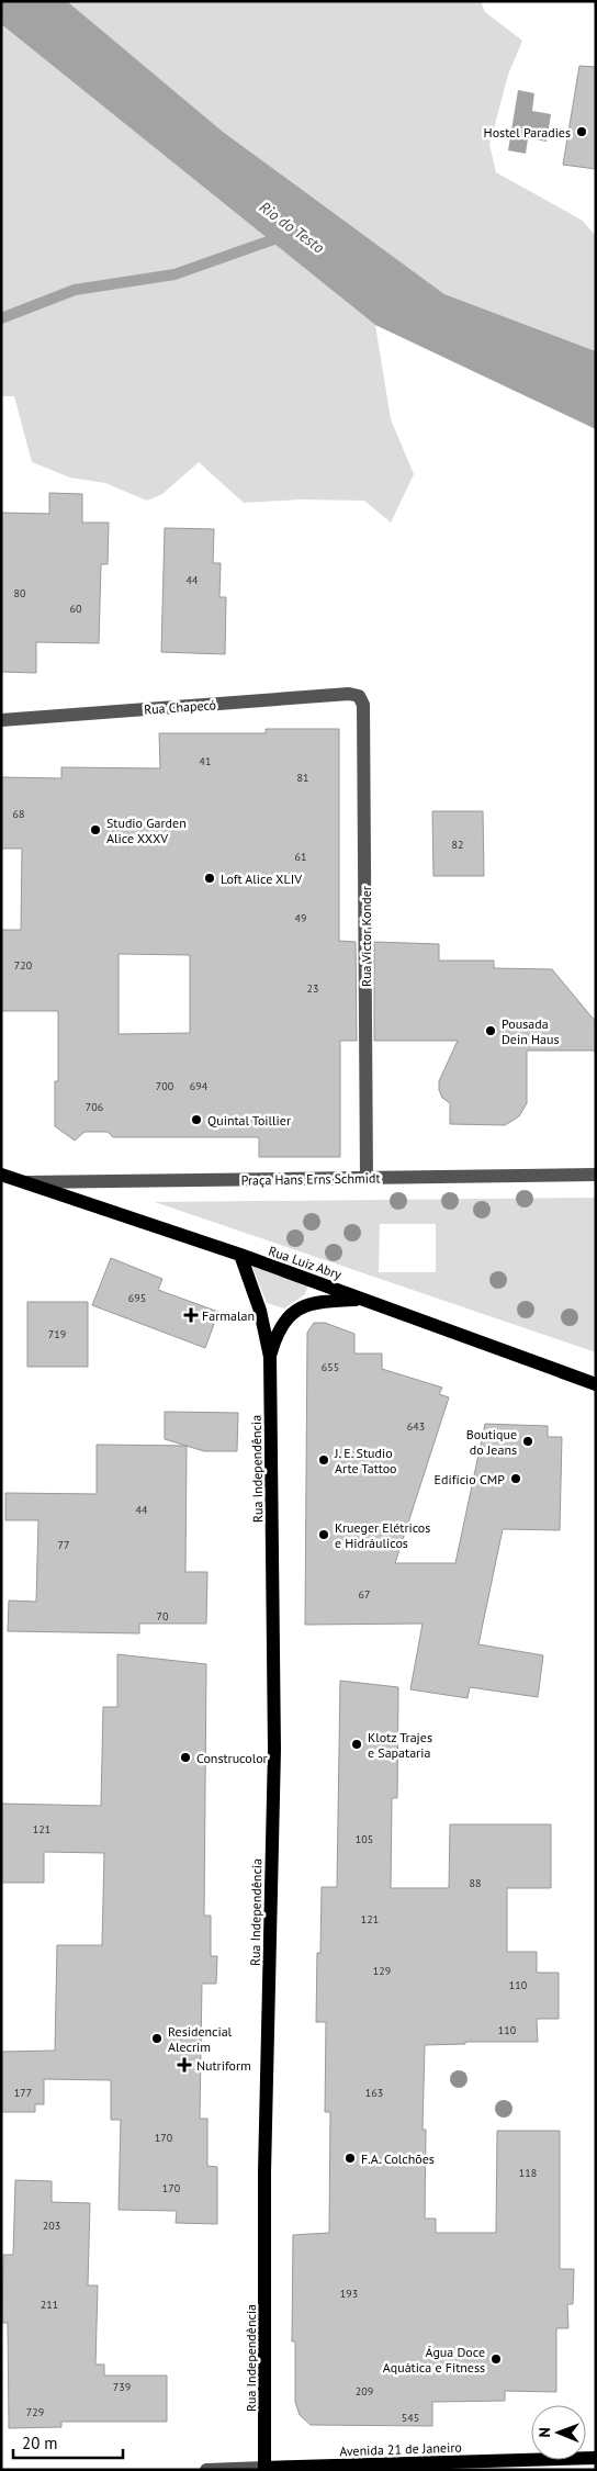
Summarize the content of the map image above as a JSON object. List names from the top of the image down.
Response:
{
  "streets": {
    "main road": ["Rua Luiz Abry", "Rua Independência", "Avenida 21 de Janeiro"],
    "street": ["Rua Chapecó", "Rua Victor Konder", "Praça Hans Erns Schmidt"]
  },
  "crossings": [
    ["Rua Chapecó", "Rua Victor Konder"],
    ["Rua Victor Konder", "Praça Hans Erns Schmidt"],
    ["Praça Hans Erns Schmidt", "Rua Luiz Abry"],
    ["Rua Luiz Abry", "Rua Independência"],
    ["Rua Independência", "Avenida 21 de Janeiro"]
  ],
  "water": ["Rio do Testo"],
  "places": {
    "other": [
      "Hostel Paradies",
      "Studio Garden Alice XXXV",
      "Loft Alice XLIV",
      "Pousada Dein Haus",
      "Quintal Toillier",
      "Boutique do Jeans",
      "J. E. Studio Arte Tattoo",
      "Edifício CMP",
      "Krueger Elétricos e Hidráulicos",
      "Klotz Trajes e Sapataria",
      "Construcolor",
      "Residencial Alecrim",
      "F.A. Colchões",
      "Água Doce Aquática e Fitness"
    ],
    "health": ["Farmalan", "Nutriform"]
  },
  "house_numbers": [
    "44",
    "80",
    "60",
    "41",
    "81",
    "68",
    "82",
    "61",
    "49",
    "720",
    "23",
    "700",
    "694",
    "706",
    "695",
    "719",
    "655",
    "643",
    "44",
    "77",
    "67",
    "70",
    "121",
    "105",
    "88",
    "121",
    "129",
    "110",
    "110",
    "177",
    "163",
    "170",
    "118",
    "170",
    "203",
    "193",
    "211",
    "739",
    "209",
    "729",
    "545"
  ],
  "scale_bar": "20 m",
  "north": "left"
}
